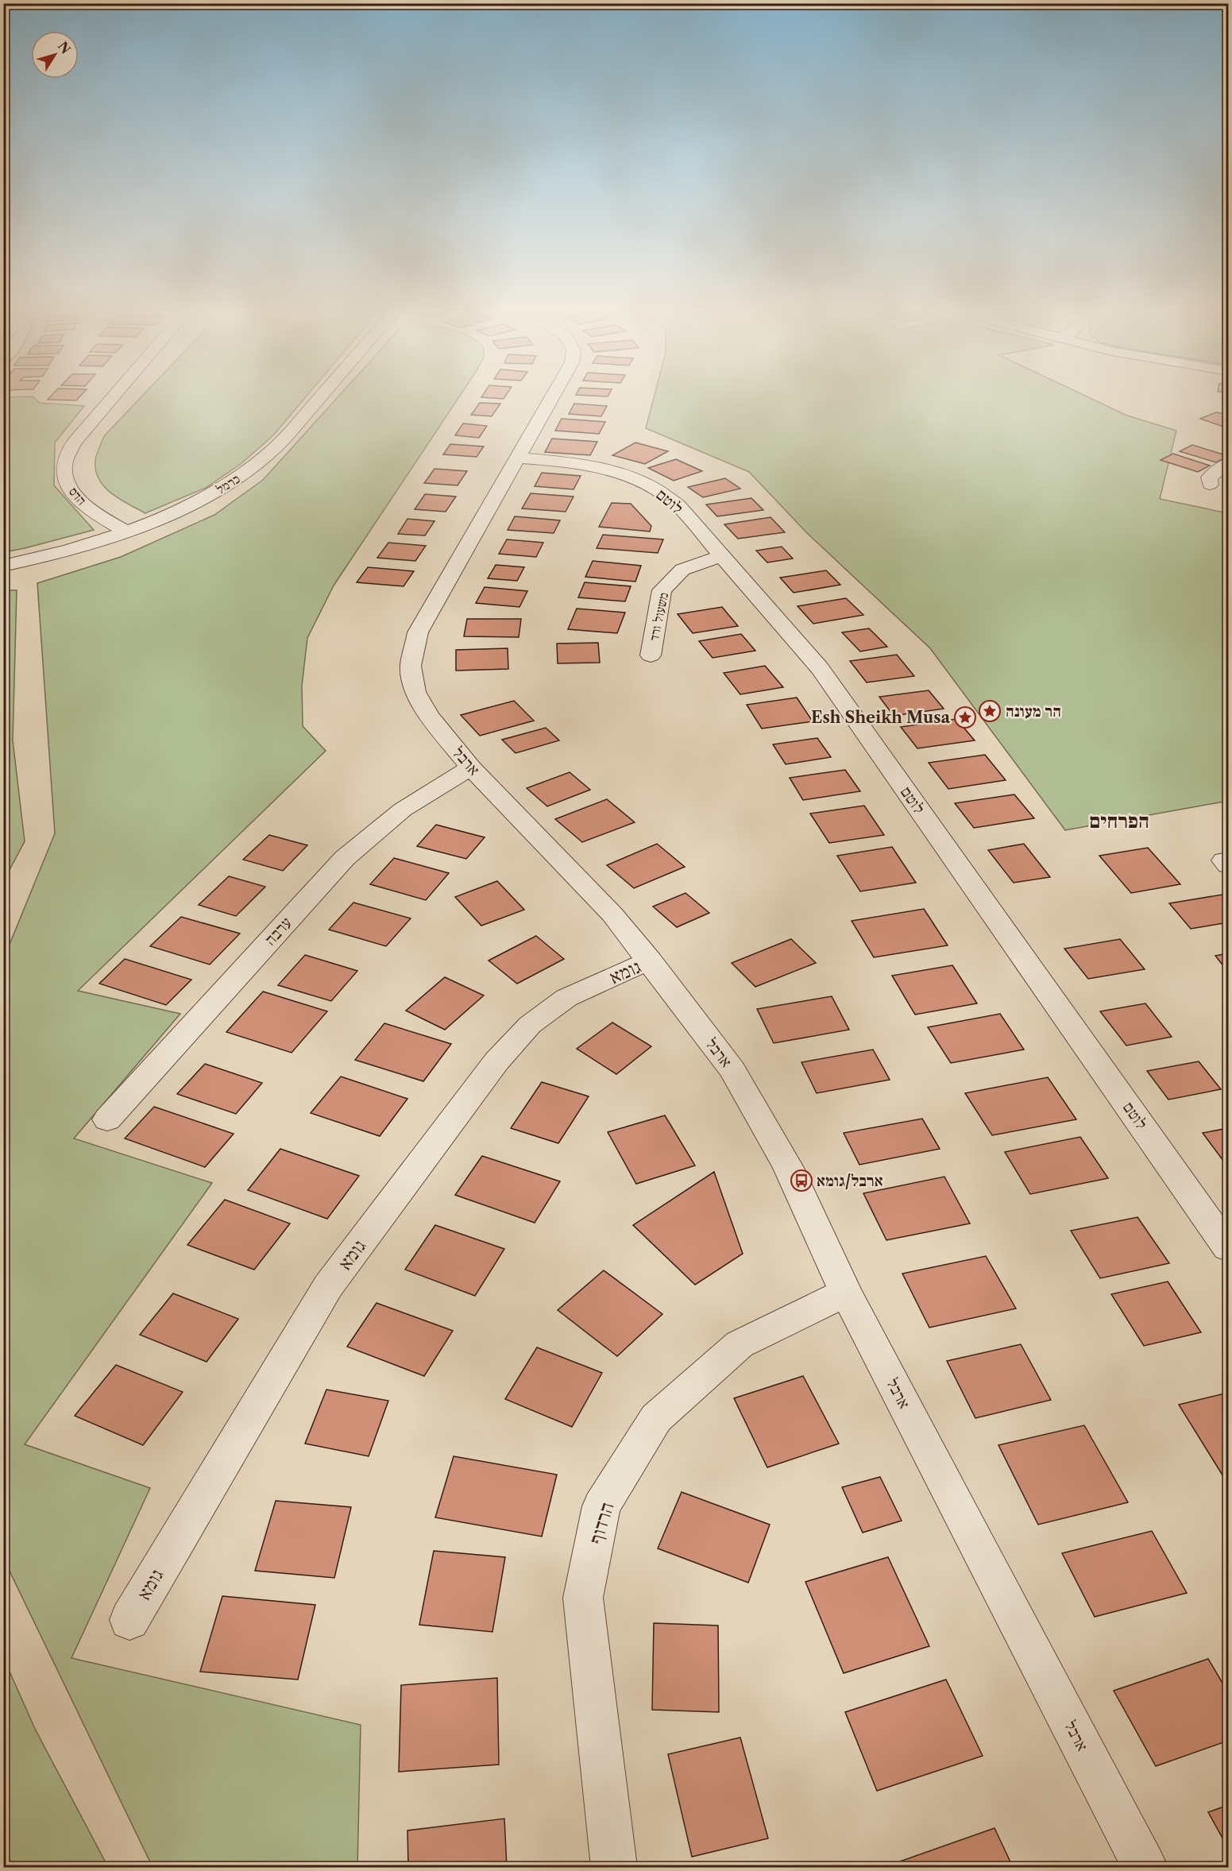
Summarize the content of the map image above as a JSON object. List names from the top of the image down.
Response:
{
  "streets": {
    "street": [
      "כרמל",
      "הדס",
      "לוטם",
      "משעול ורד",
      "ארבל",
      "ערבה",
      "גומא",
      "הרדוף"
    ]
  },
  "crossings": [
    ["כרמל", "הדס"],
    ["לוטם", "משעול ורד"],
    ["לוטם", "ארבל"],
    ["ארבל", "ערבה"],
    ["ארבל", "גומא"],
    ["ארבל", "הרדוף"]
  ],
  "districts": ["הפרחים"],
  "places": {
    "place": ["הר מעונה", "Esh Sheikh Musa"],
    "bus stop": ["ארבל/גומא"]
  },
  "north": "top right"
}
